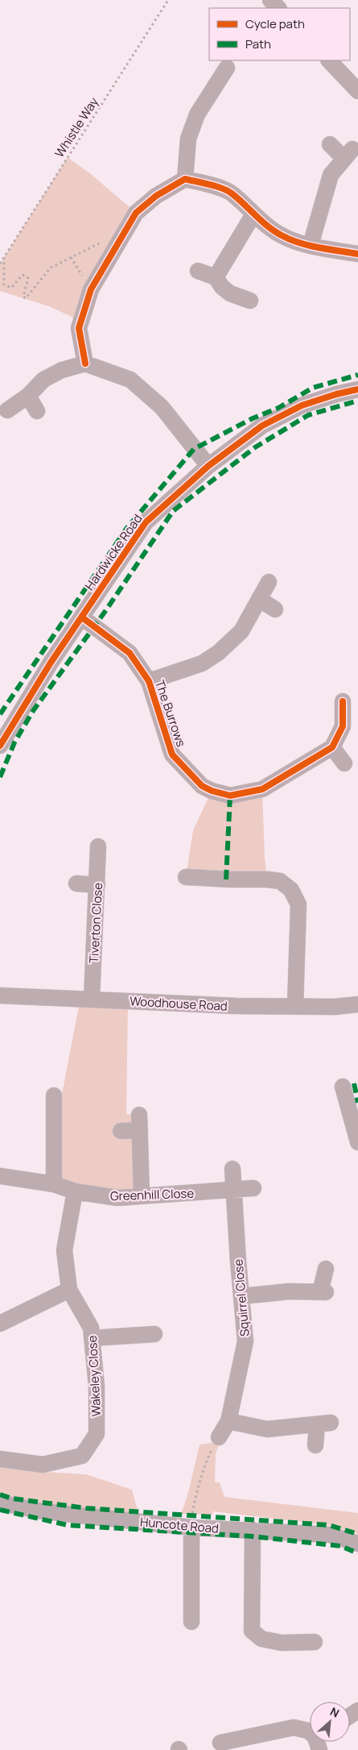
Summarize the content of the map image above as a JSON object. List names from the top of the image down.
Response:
{
  "streets": {
    "street": [
      "Hardwicke Road",
      "The Burrows",
      "Tiverton Close",
      "Woodhouse Road",
      "Greenhill Close",
      "Squirrel Close",
      "Wakeley Close",
      "Huncote Road"
    ],
    "path": ["Whistle Way"]
  },
  "crossings": [
    ["Hardwicke Road", "The Burrows"],
    ["Tiverton Close", "Woodhouse Road"],
    ["Greenhill Close", "Squirrel Close"],
    ["Greenhill Close", "Wakeley Close"]
  ],
  "legend": ["Cycle path", "Path"],
  "north": "top right"
}
